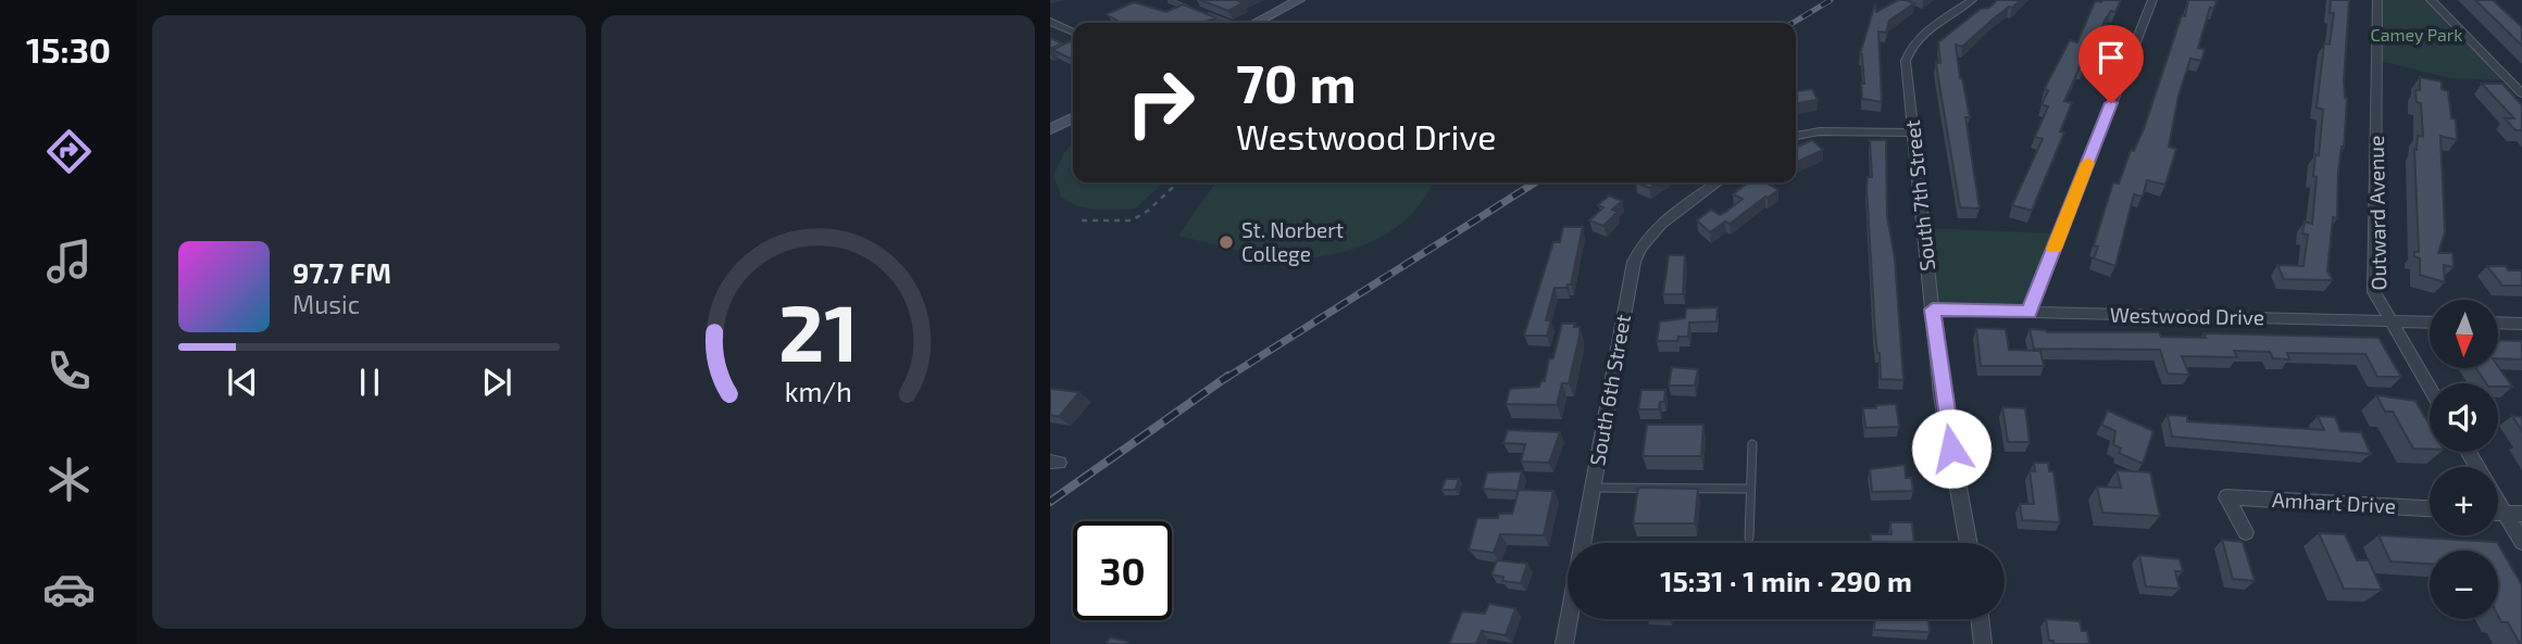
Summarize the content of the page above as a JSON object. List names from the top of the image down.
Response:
{
  "streets": {
    "street": [
      "South 7th Street",
      "Outward Avenue",
      "Westwood Drive",
      "South 6th Street",
      "Amhart Drive"
    ]
  },
  "crossings": [
    ["South 7th Street", "Westwood Drive"],
    ["Outward Avenue", "Westwood Drive"]
  ],
  "parks": ["Camey Park"],
  "places": ["St. Norbert College"],
  "north": "bottom",
  "page": {
    "tabs": "15:30",
    "turn": ["70 m", "Westwood Drive"],
    "song": ["97.7 FM", "Music"],
    "map_buttons": ["+", "−"],
    "limit": "30",
    "trip": "15:31 · 1 min · 290 m",
    "gauge": ["21", "km/h"]
  }
}
